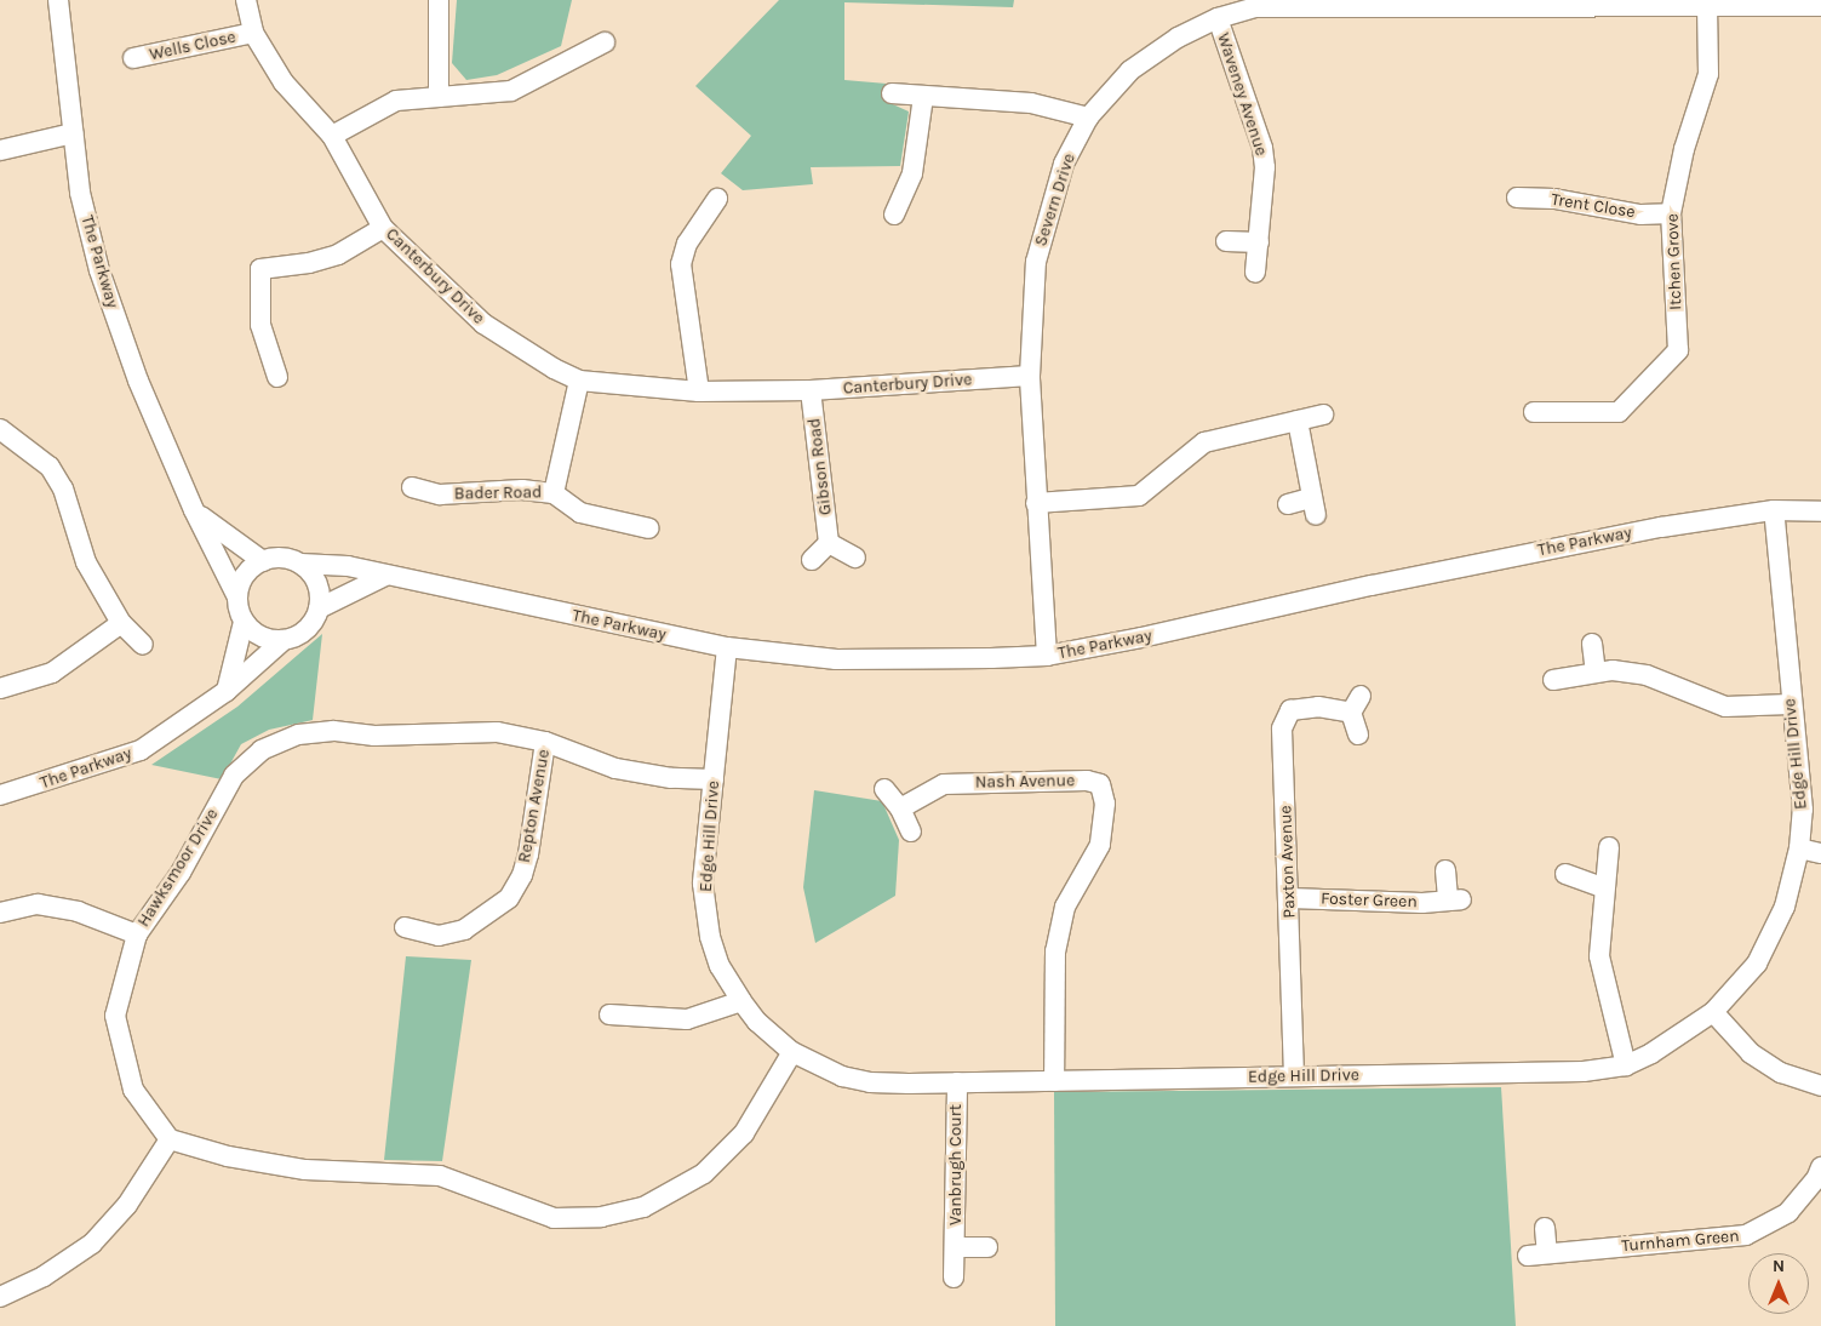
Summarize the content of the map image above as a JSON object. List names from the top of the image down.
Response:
{
  "streets": {
    "street": [
      "Wells Close",
      "Waveney Avenue",
      "Severn Drive",
      "Trent Close",
      "The Parkway",
      "Itchen Grove",
      "Canterbury Drive",
      "Gibson Road",
      "Bader Road",
      "Edge Hill Drive",
      "Nash Avenue",
      "Repton Avenue",
      "Paxton Avenue",
      "Hawksmoor Drive",
      "Foster Green",
      "Vanbrugh Court",
      "Turnham Green"
    ]
  },
  "crossings": [
    ["Wells Close", "Canterbury Drive"],
    ["Waveney Avenue", "Severn Drive"],
    ["Severn Drive", "The Parkway"],
    ["Severn Drive", "Itchen Grove"],
    ["Severn Drive", "Canterbury Drive"],
    ["Trent Close", "Itchen Grove"],
    ["The Parkway", "Edge Hill Drive"],
    ["Canterbury Drive", "Gibson Road"],
    ["Edge Hill Drive", "Nash Avenue"],
    ["Edge Hill Drive", "Paxton Avenue"],
    ["Edge Hill Drive", "Hawksmoor Drive"],
    ["Edge Hill Drive", "Vanbrugh Court"],
    ["Repton Avenue", "Hawksmoor Drive"],
    ["Paxton Avenue", "Foster Green"]
  ],
  "north": "top"
}
